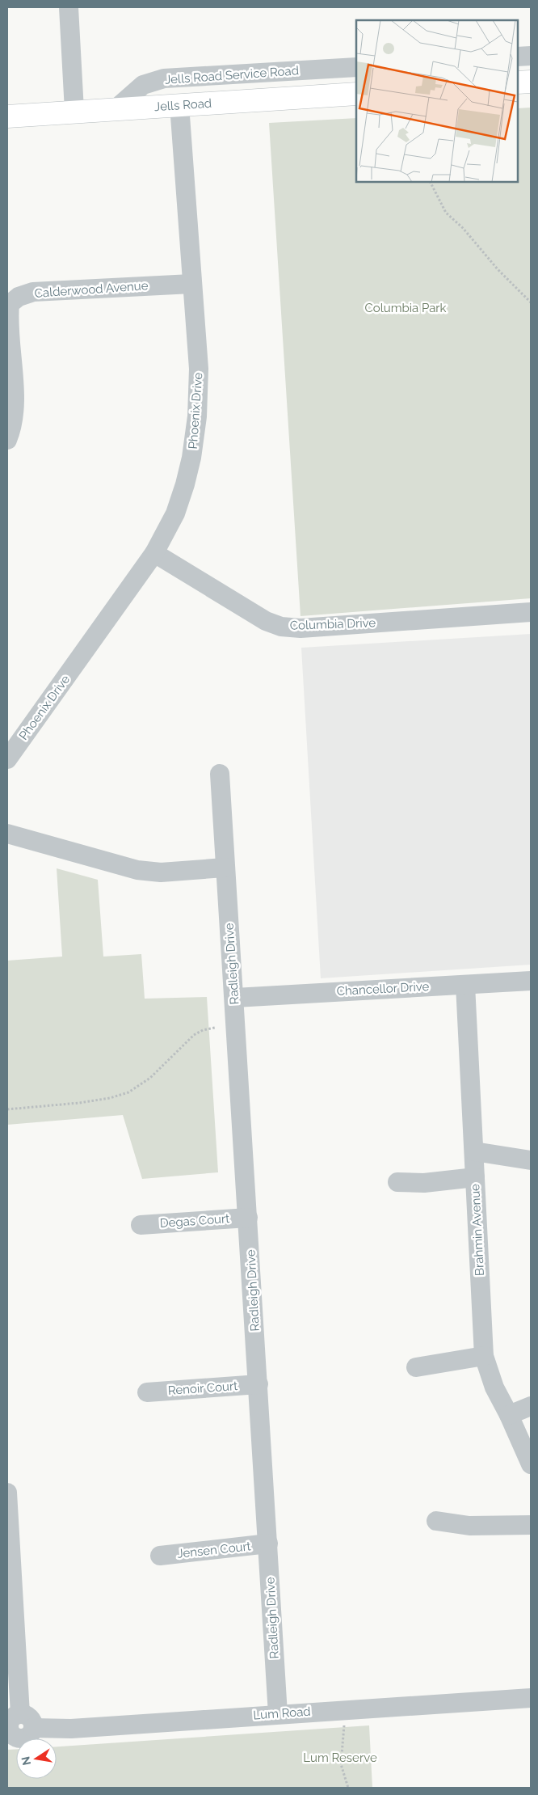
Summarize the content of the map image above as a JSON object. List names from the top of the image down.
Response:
{
  "streets": {
    "main road": ["Jells Road"],
    "street": [
      "Jells Road Service Road",
      "Calderwood Avenue",
      "Phoenix Drive",
      "Columbia Drive",
      "Radleigh Drive",
      "Chancellor Drive",
      "Degas Court",
      "Brahmin Avenue",
      "Renoir Court",
      "Jensen Court",
      "Lum Road"
    ]
  },
  "crossings": [
    ["Jells Road Service Road", "Jells Road"],
    ["Jells Road", "Phoenix Drive"],
    ["Calderwood Avenue", "Phoenix Drive"],
    ["Phoenix Drive", "Columbia Drive"],
    ["Radleigh Drive", "Chancellor Drive"],
    ["Radleigh Drive", "Degas Court"],
    ["Radleigh Drive", "Renoir Court"],
    ["Radleigh Drive", "Jensen Court"],
    ["Radleigh Drive", "Lum Road"],
    ["Chancellor Drive", "Brahmin Avenue"]
  ],
  "parks": ["Columbia Park", "Lum Reserve"],
  "north": "left"
}
